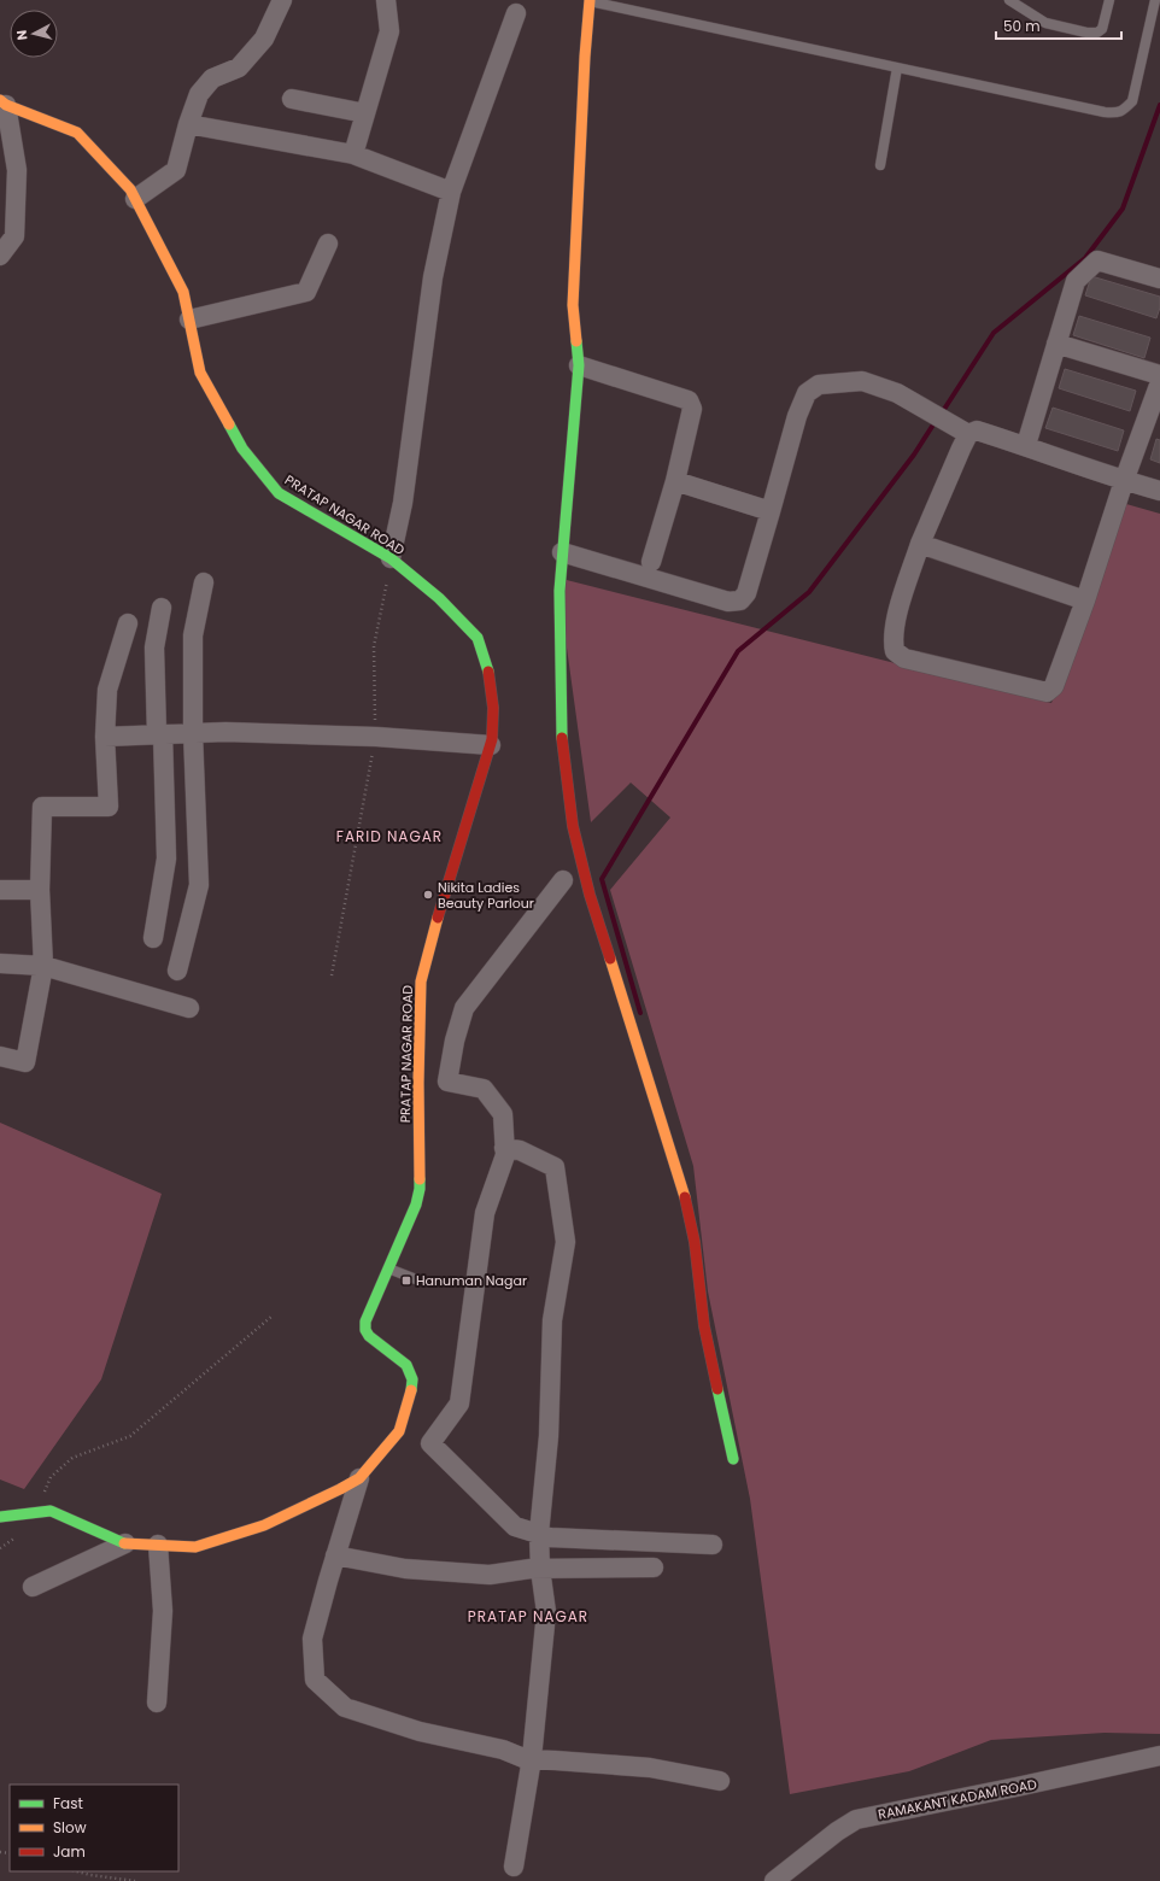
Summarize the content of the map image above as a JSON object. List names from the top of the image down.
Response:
{
  "streets": {
    "street": ["PRATAP NAGAR ROAD", "RAMAKANT KADAM ROAD"]
  },
  "districts": ["FARID NAGAR", "PRATAP NAGAR"],
  "places": {
    "other": ["Nikita Ladies Beauty Parlour"],
    "transit": ["Hanuman Nagar"]
  },
  "legend": ["Fast", "Slow", "Jam"],
  "scale_bar": "50 m",
  "north": "left"
}
